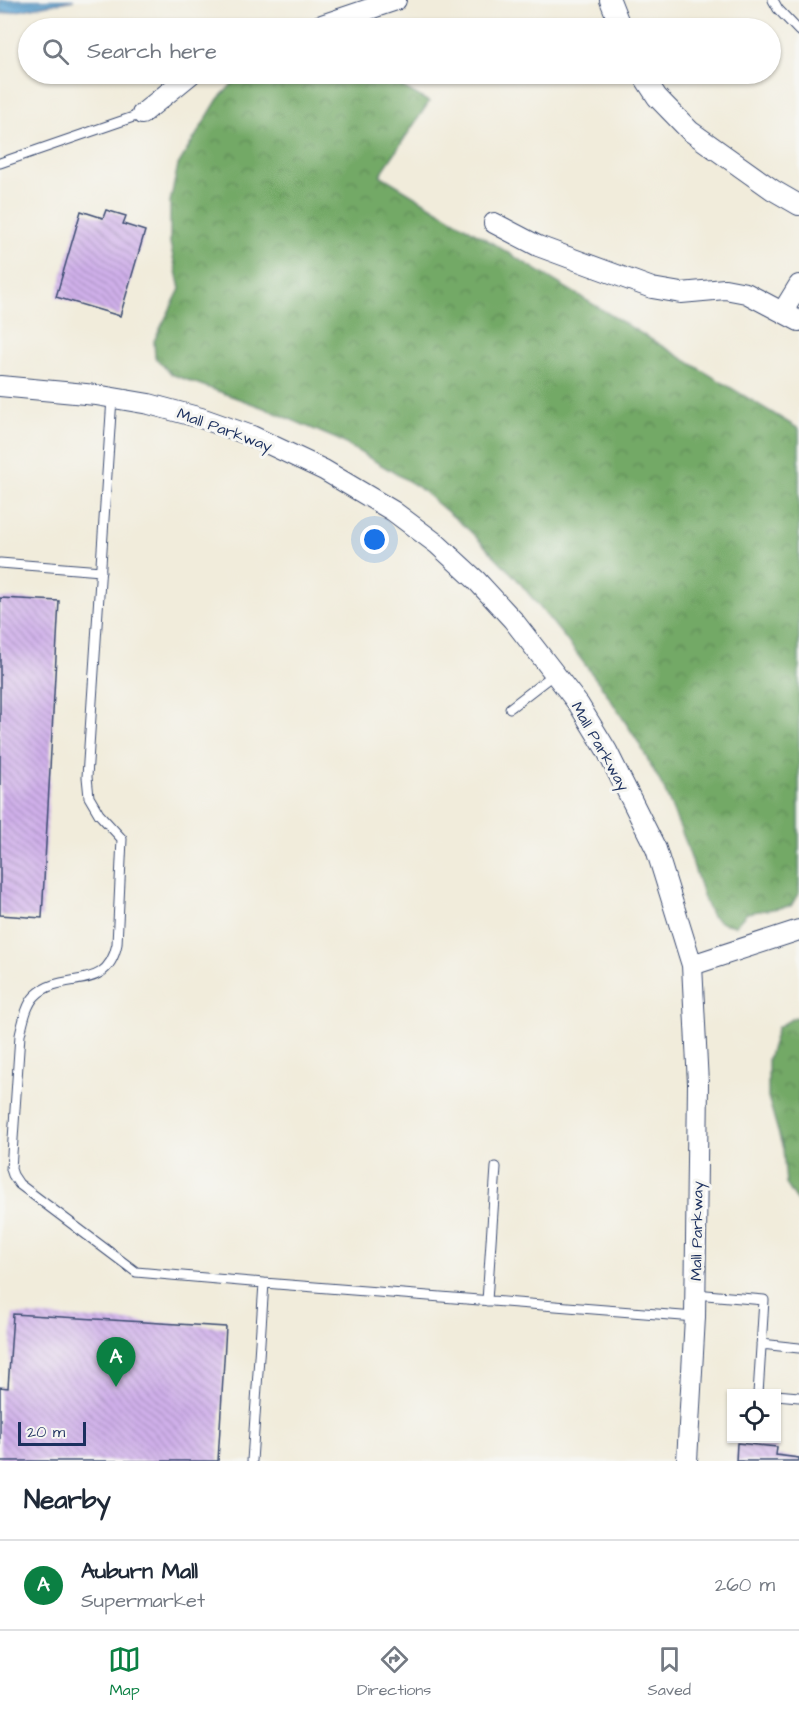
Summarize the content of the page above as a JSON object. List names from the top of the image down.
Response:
{
  "streets": {
    "street": ["Mall Parkway"]
  },
  "scale_bar": "20 m",
  "page": {
    "search": "Search here",
    "pins": "A",
    "scale": "20 m",
    "heading": "Nearby",
    "list": [
      {
        "mark": "A",
        "name": "Auburn Mall",
        "note": "Supermarket",
        "value": "260 m"
      }
    ],
    "nav": ["Map", "Directions", "Saved"]
  }
}
